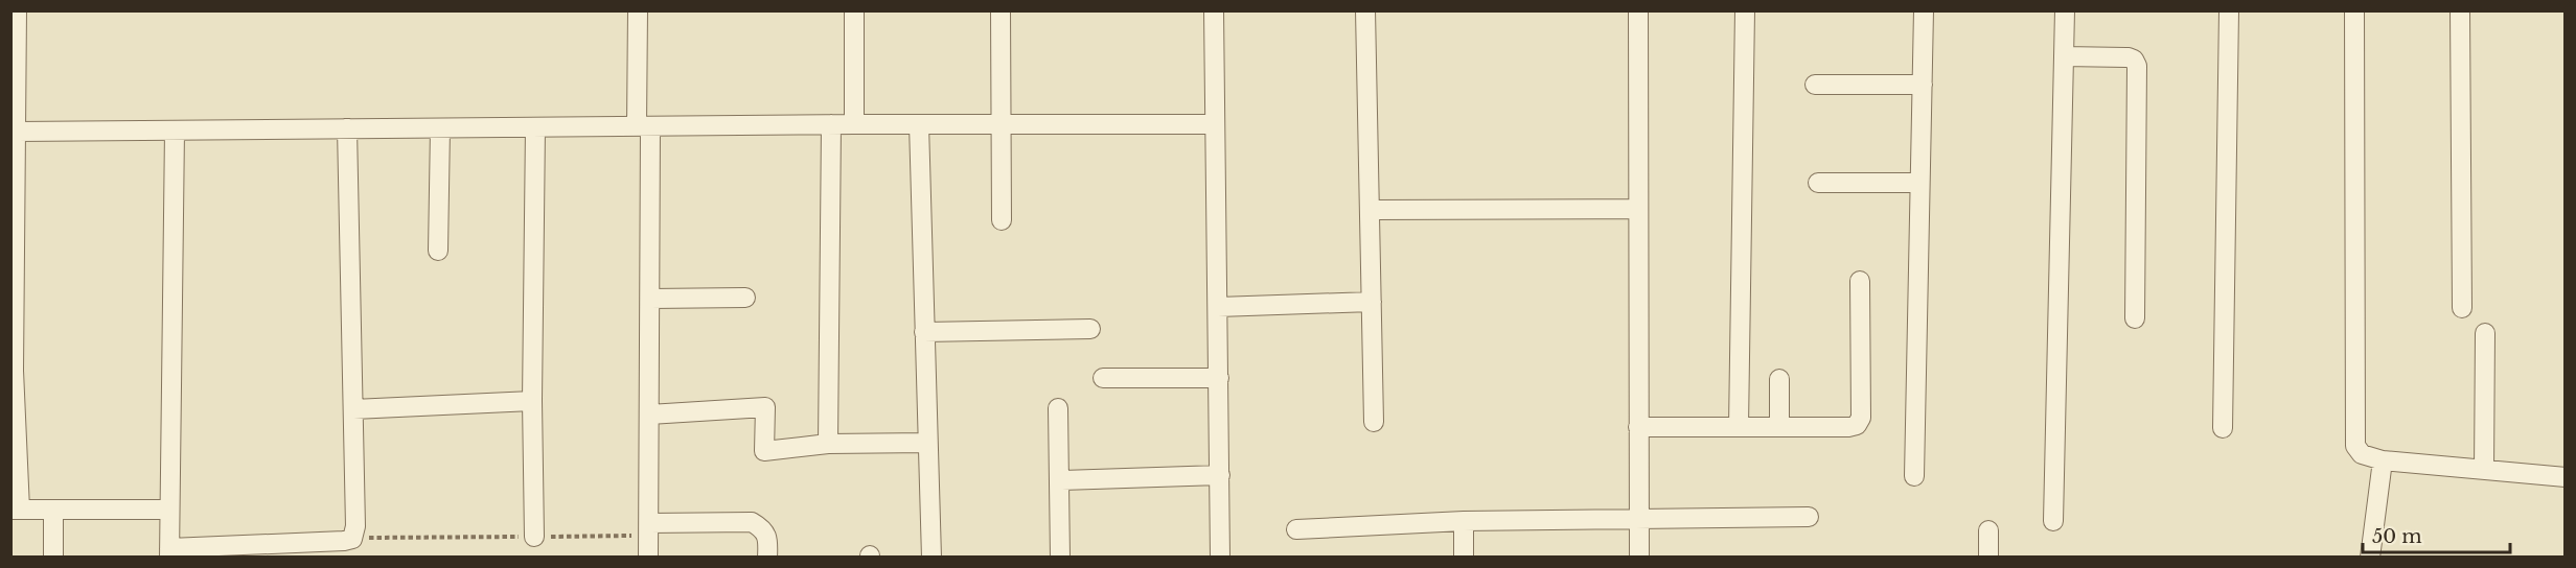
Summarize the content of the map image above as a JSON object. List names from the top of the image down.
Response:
{
  "scale_bar": "50 m"
}
